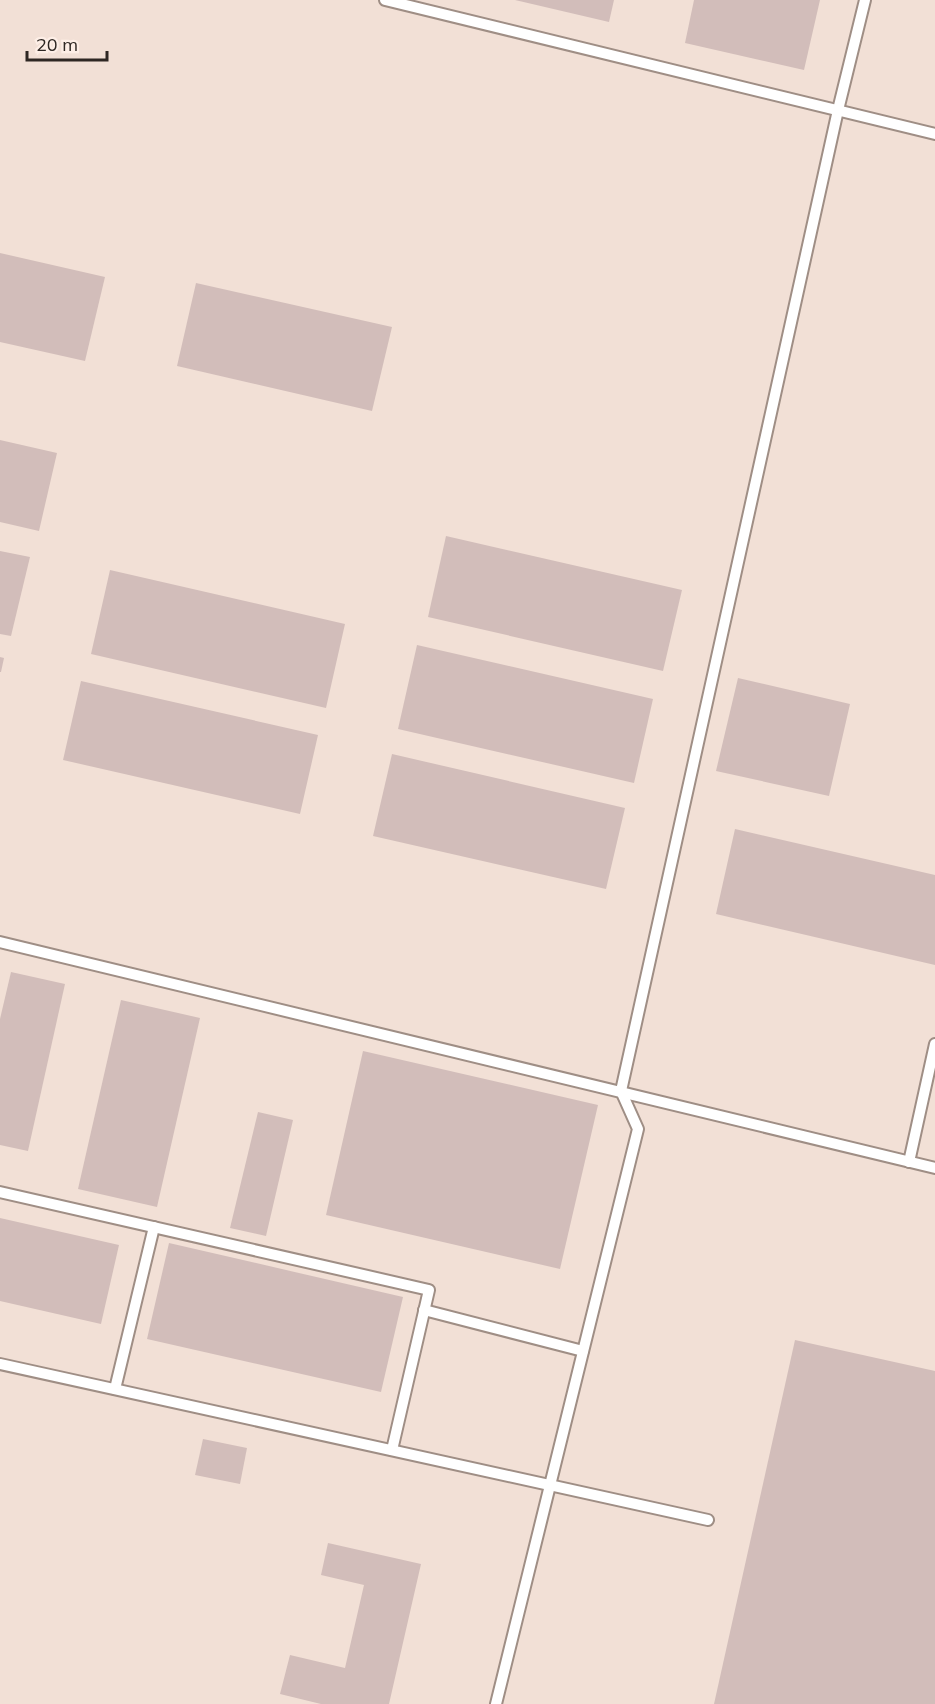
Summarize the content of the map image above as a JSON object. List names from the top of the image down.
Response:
{
  "scale_bar": "20 m"
}
